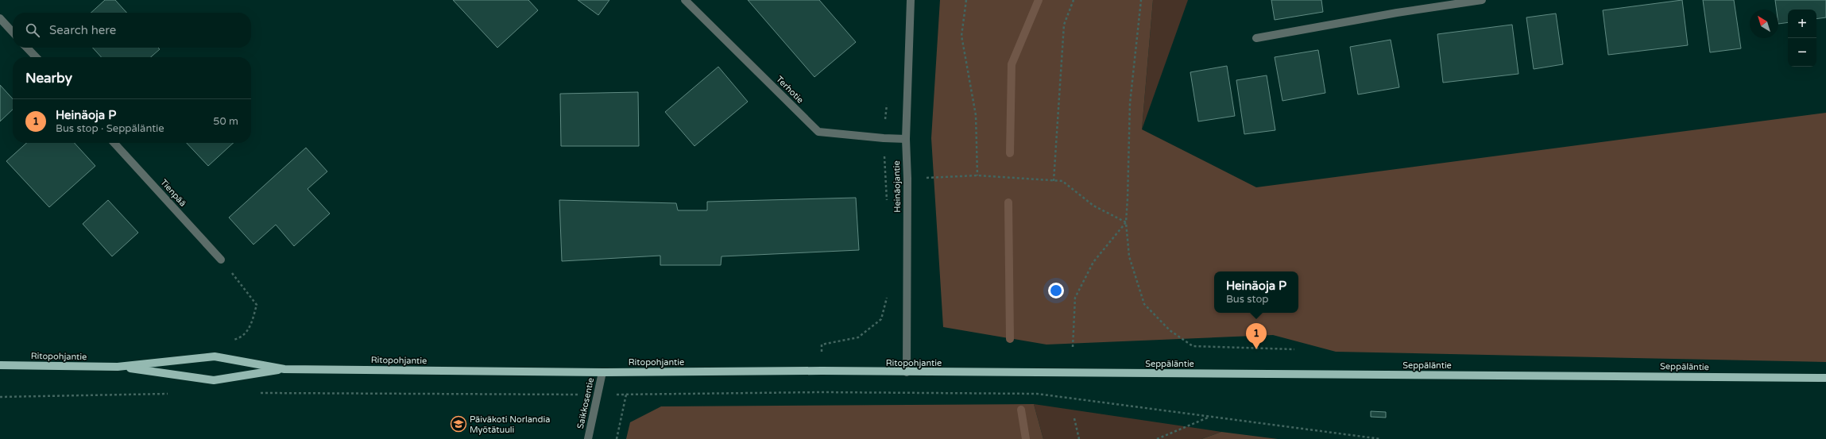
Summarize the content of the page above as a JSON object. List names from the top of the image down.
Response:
{
  "streets": {
    "main road": ["Ritopohjantie", "Seppäläntie"],
    "street": [
      "Terhotie",
      "Heinäojantie",
      "Tienpää",
      "Saikkosentie"
    ]
  },
  "crossings": [
    ["Terhotie", "Heinäojantie"],
    ["Heinäojantie", "Ritopohjantie"],
    ["Ritopohjantie", "Seppäläntie"],
    ["Ritopohjantie", "Saikkosentie"]
  ],
  "places": {
    "school or university": ["Päiväkoti Norlandia Myötätuuli"]
  },
  "north": "top left",
  "page": {
    "map_buttons": ["+", "−"],
    "search": "Search here",
    "heading": "Nearby",
    "list": [
      {
        "mark": "1",
        "name": "Heinäoja P",
        "note": "Bus stop · Seppäläntie",
        "value": "50 m"
      }
    ],
    "popup": ["Heinäoja P", "Bus stop"],
    "pins": "1"
  }
}
